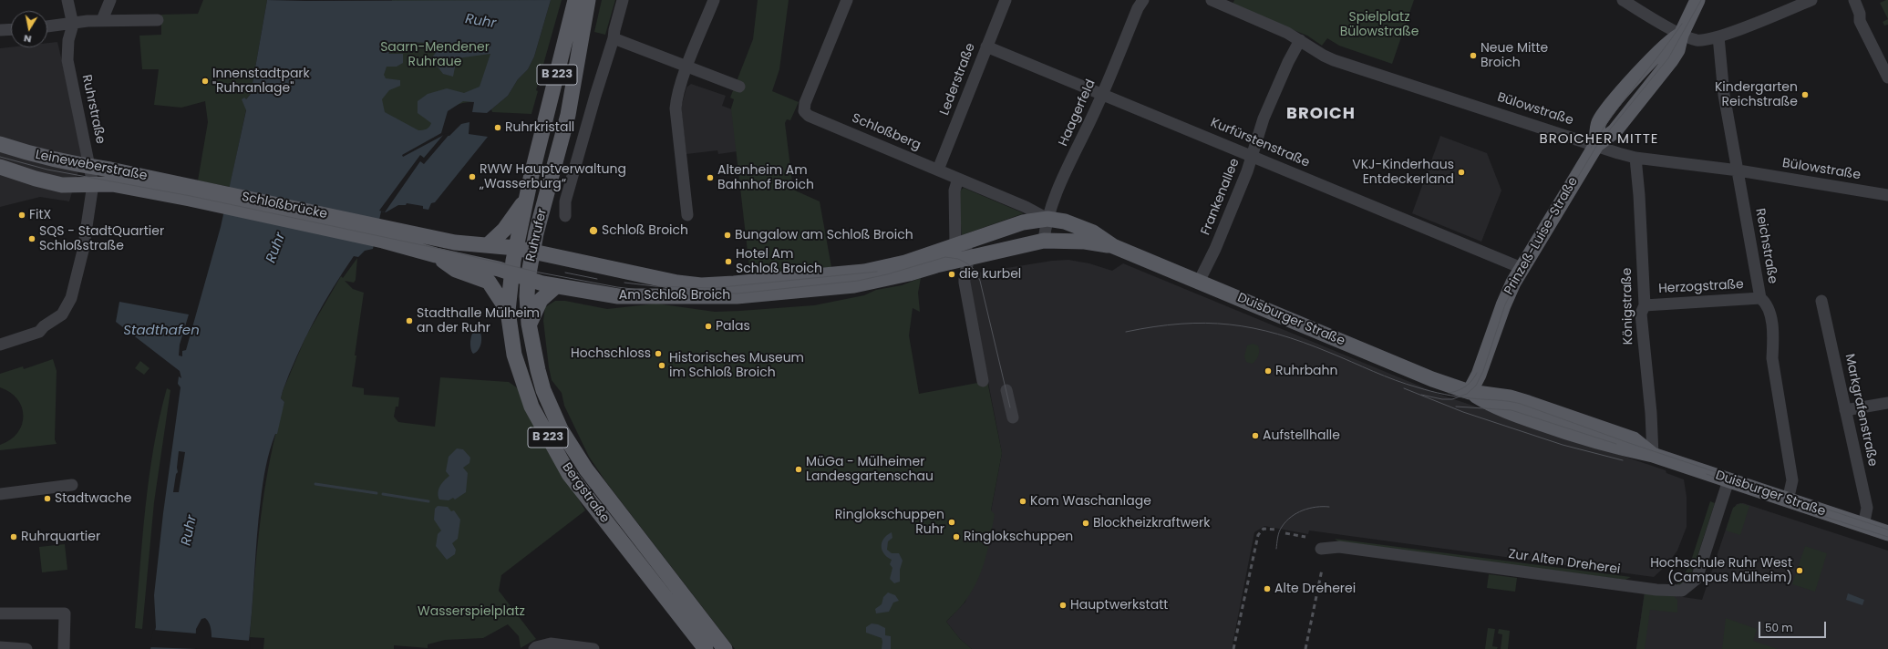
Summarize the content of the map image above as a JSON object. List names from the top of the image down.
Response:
{
  "streets": {
    "main road": [
      "B 223",
      "Leineweberstraße",
      "Schloßbrücke",
      "Ruhrufer",
      "Prinzeß-Luise-Straße",
      "Am Schloß Broich",
      "Duisburger Straße",
      "Bergstraße"
    ],
    "street": [
      "Lederstraße",
      "Ruhrstraße",
      "Bülowstraße",
      "Haagerfeld",
      "Schloßberg",
      "Kurfürstenstraße",
      "Frankenallee",
      "Reichstraße",
      "Herzogstraße",
      "Königstraße",
      "Markgrafenstraße",
      "Zur Alten Dreherei"
    ]
  },
  "crossings": [
    ["Lederstraße", "Schloßberg"],
    ["Lederstraße", "Kurfürstenstraße"],
    ["Ruhrstraße", "Leineweberstraße"],
    ["Bülowstraße", "Frankenallee"],
    ["Bülowstraße", "Prinzeß-Luise-Straße"],
    ["Bülowstraße", "Reichstraße"],
    ["Bülowstraße", "Königstraße"],
    ["Haagerfeld", "Schloßberg"],
    ["Haagerfeld", "Kurfürstenstraße"],
    ["Haagerfeld", "Am Schloß Broich"],
    ["Haagerfeld", "Duisburger Straße"],
    ["Schloßberg", "Am Schloß Broich"],
    ["Schloßberg", "Duisburger Straße"],
    ["Kurfürstenstraße", "Frankenallee"],
    ["Kurfürstenstraße", "Prinzeß-Luise-Straße"],
    ["Leineweberstraße", "Schloßbrücke"],
    ["Frankenallee", "Duisburger Straße"],
    ["Schloßbrücke", "Am Schloß Broich"],
    ["Ruhrufer", "Am Schloß Broich"],
    ["Ruhrufer", "Bergstraße"],
    ["Prinzeß-Luise-Straße", "Duisburger Straße"],
    ["Reichstraße", "Herzogstraße"],
    ["Reichstraße", "Duisburger Straße"],
    ["Herzogstraße", "Königstraße"],
    ["Am Schloß Broich", "Duisburger Straße"],
    ["Am Schloß Broich", "Bergstraße"],
    ["Königstraße", "Duisburger Straße"],
    ["Duisburger Straße", "Markgrafenstraße"],
    ["Duisburger Straße", "Zur Alten Dreherei"]
  ],
  "districts": ["BROICH", "BROICHER MITTE"],
  "water": ["Ruhr", "Stadthafen"],
  "parks": ["Spielplatz Bülowstraße", "Saarn-Mendener Ruhraue", "Wasserspielplatz"],
  "places": [
    "Neue Mitte Broich",
    "Innenstadtpark \"Ruhranlage\"",
    "Kindergarten Reichstraße",
    "Ruhrkristall",
    "VKJ-Kinderhaus Entdeckerland",
    "RWW Hauptverwaltung „Wasserburg“",
    "Altenheim Am Bahnhof Broich",
    "FitX",
    "Schloß Broich",
    "Bungalow am Schloß Broich",
    "SQS - StadtQuartier Schloßstraße",
    "Hotel Am Schloß Broich",
    "die kurbel",
    "Stadthalle Mülheim an der Ruhr",
    "Palas",
    "Hochschloss",
    "Historisches Museum im Schloß Broich",
    "Ruhrbahn",
    "Aufstellhalle",
    "MüGa - Mülheimer Landesgartenschau",
    "Stadtwache",
    "Kom Waschanlage",
    "Ringlokschuppen Ruhr",
    "Blockheizkraftwerk",
    "Ruhrquartier",
    "Ringlokschuppen",
    "Hochschule Ruhr West (Campus Mülheim)",
    "Alte Dreherei",
    "Hauptwerkstatt"
  ],
  "scale_bar": "50 m",
  "north": "bottom"
}
